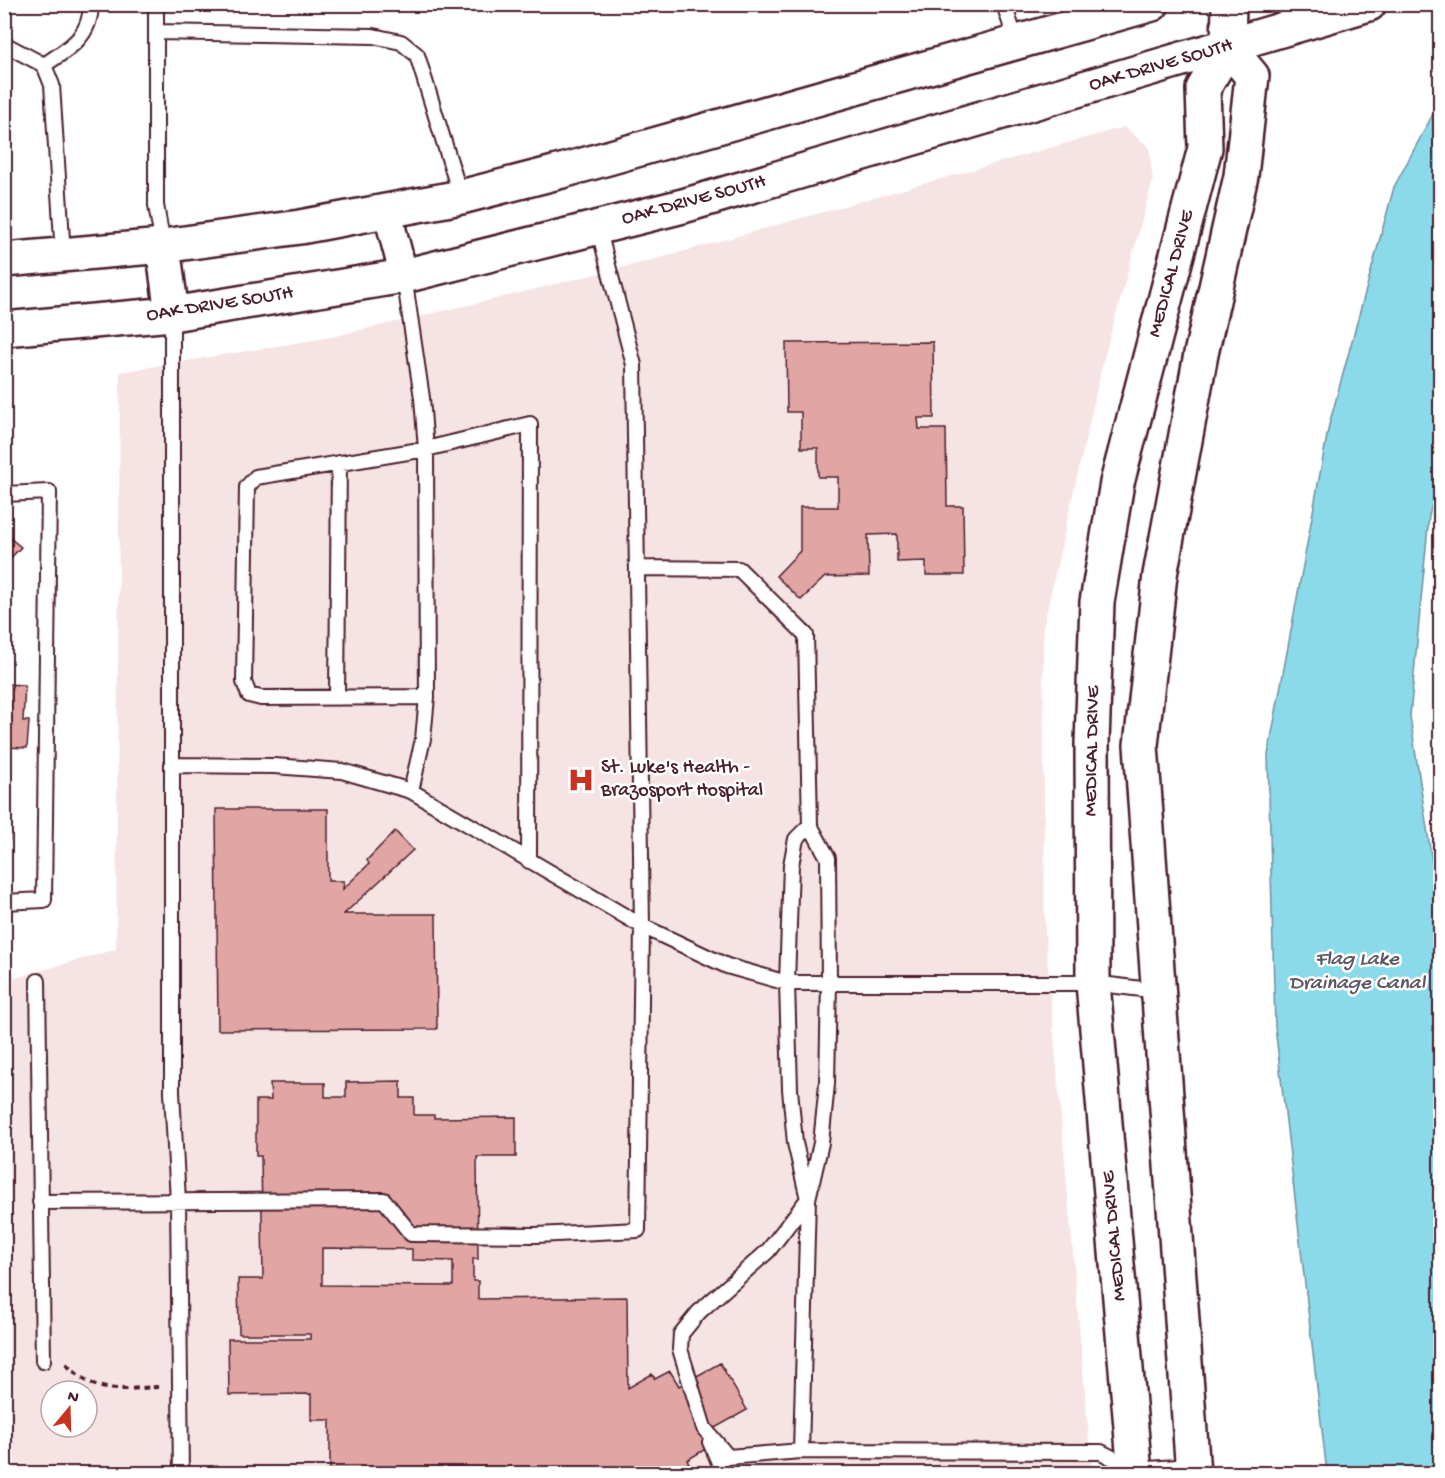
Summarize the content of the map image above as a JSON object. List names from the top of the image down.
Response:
{
  "streets": {
    "street": ["OAK DRIVE SOUTH", "MEDICAL DRIVE"]
  },
  "crossings": [
    ["OAK DRIVE SOUTH", "MEDICAL DRIVE"]
  ],
  "water": ["Flag Lake Drainage Canal"],
  "places": {
    "hospital": ["St. Luke's Health - Brazosport Hospital"]
  },
  "north": "top"
}
